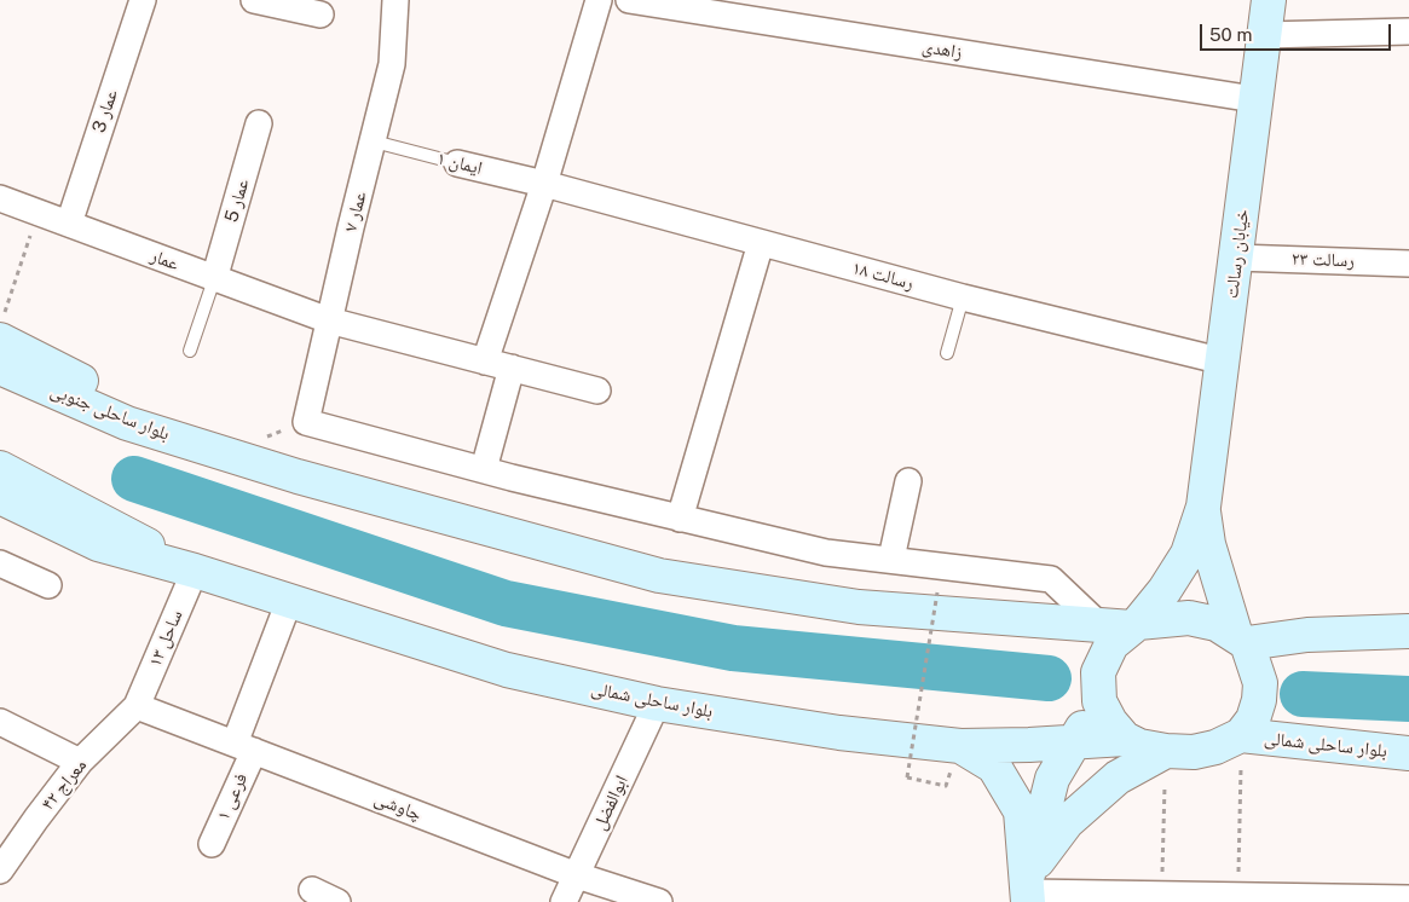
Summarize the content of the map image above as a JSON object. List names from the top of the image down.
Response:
{
  "streets": {
    "main road": ["خیابان رسالت", "بلوار ساحلی جنوبی", "بلوار ساحلی شمالی"],
    "street": [
      "زاهدی",
      "عمار 3",
      "ایمان ۱",
      "عمار 5",
      "عمار ۷",
      "عمار",
      "رسالت ۲۳",
      "رسالت ۱۸",
      "ساحل ۱۳",
      "معراج ۴۲",
      "فرعی ۱",
      "ابوالفضل",
      "چاوشی"
    ]
  },
  "crossings": [
    ["زاهدی", "خیابان رسالت"],
    ["عمار 3", "عمار"],
    ["ایمان ۱", "عمار ۷"],
    ["ایمان ۱", "رسالت ۱۸"],
    ["عمار 5", "عمار"],
    ["عمار ۷", "عمار"],
    ["خیابان رسالت", "رسالت ۲۳"],
    ["خیابان رسالت", "رسالت ۱۸"],
    ["خیابان رسالت", "بلوار ساحلی شمالی"],
    ["ساحل ۱۳", "بلوار ساحلی شمالی"],
    ["ساحل ۱۳", "معراج ۴۲"],
    ["ساحل ۱۳", "چاوشی"],
    ["بلوار ساحلی شمالی", "فرعی ۱"],
    ["بلوار ساحلی شمالی", "ابوالفضل"],
    ["معراج ۴۲", "چاوشی"],
    ["فرعی ۱", "چاوشی"],
    ["ابوالفضل", "چاوشی"]
  ],
  "scale_bar": "50 m"
}
